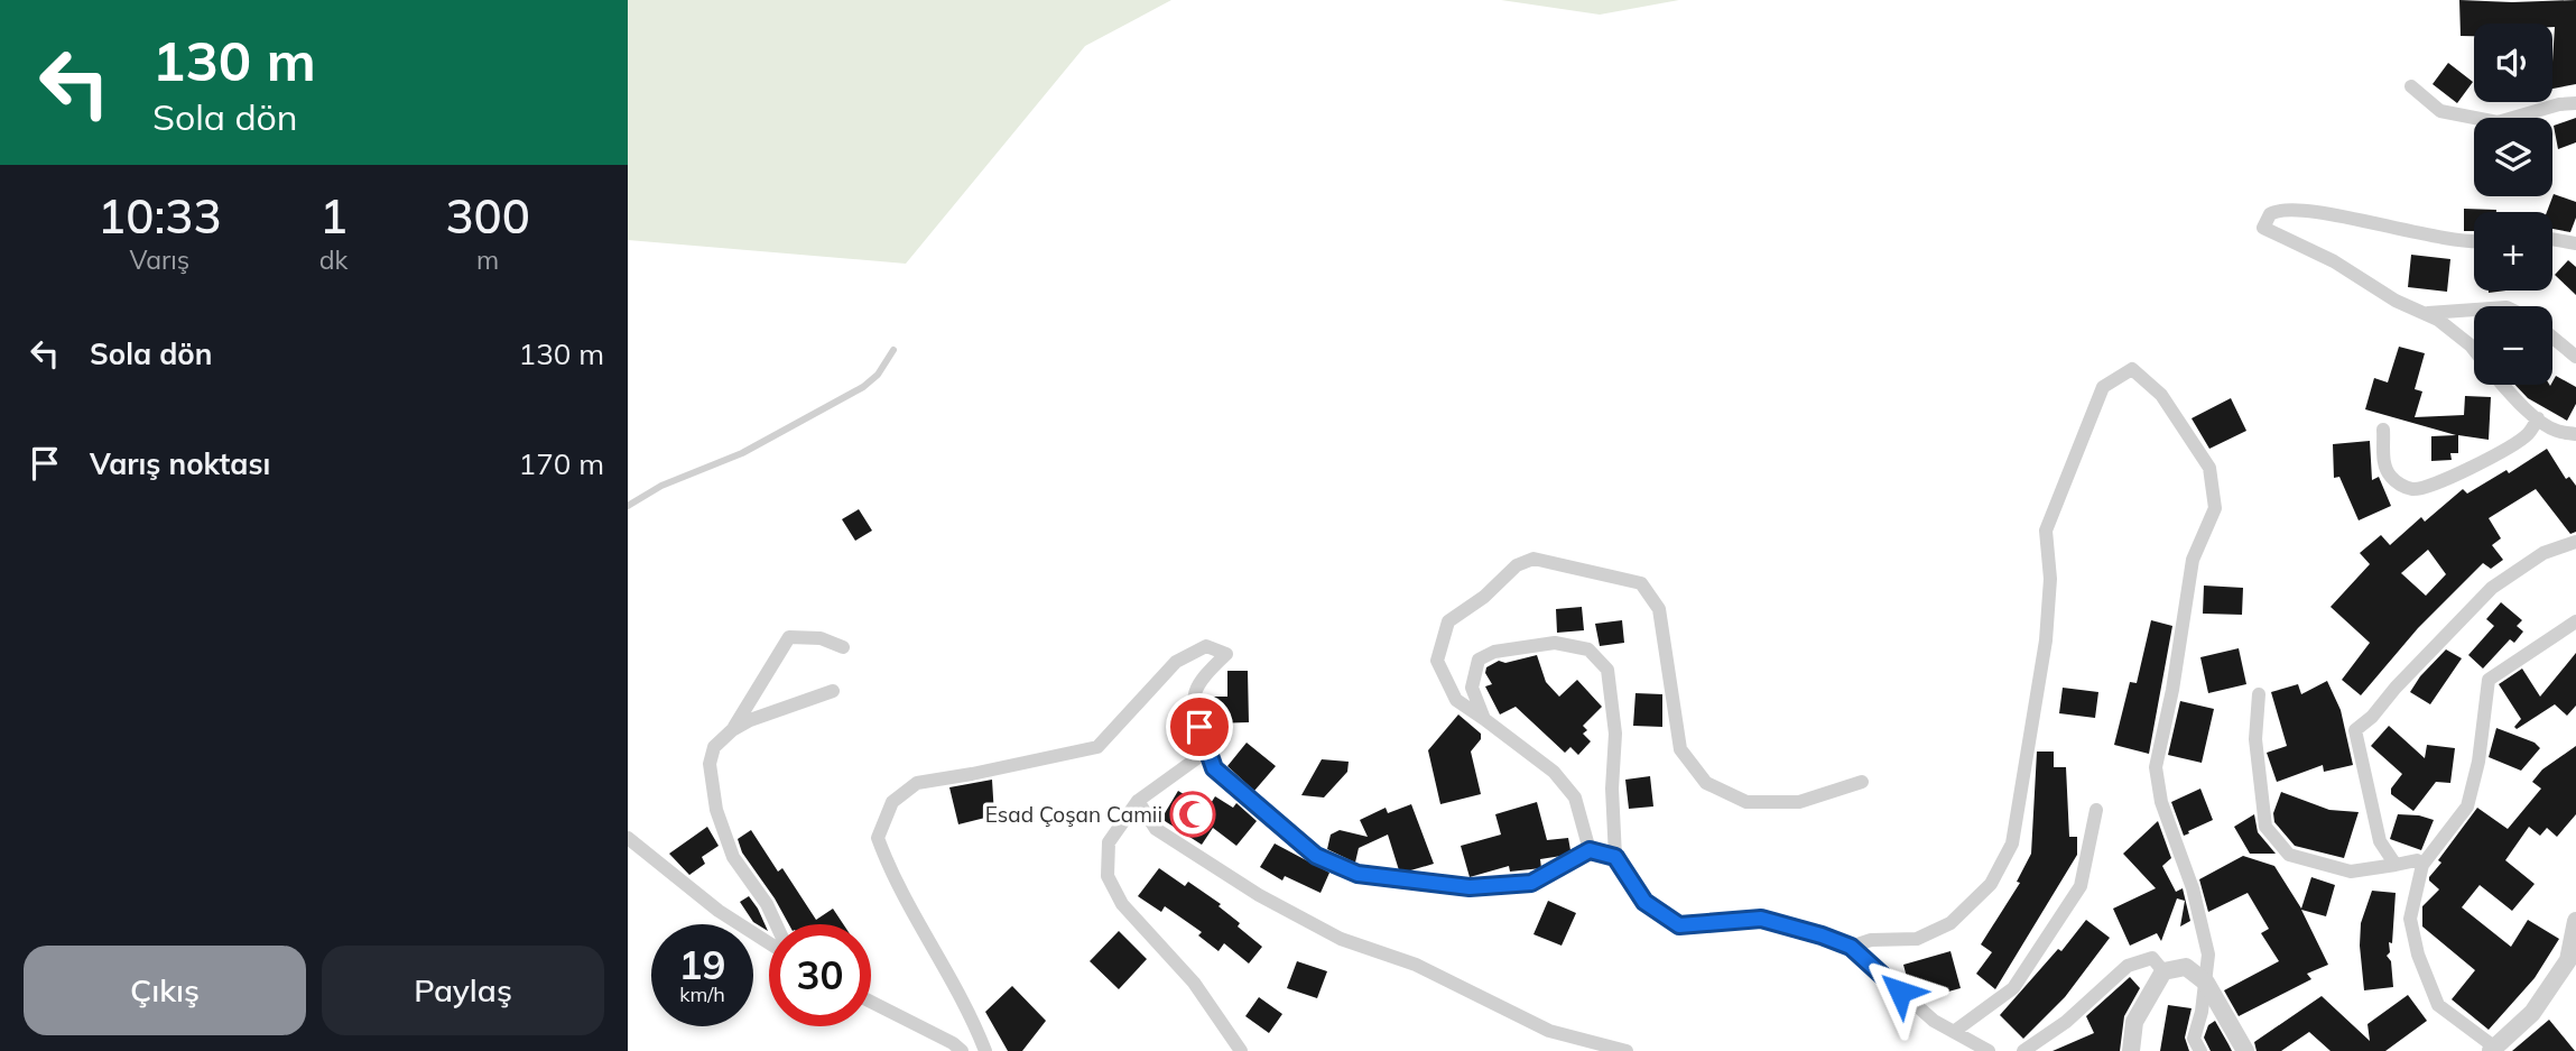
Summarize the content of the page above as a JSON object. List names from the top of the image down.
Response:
{
  "places": {
    "mosque": ["Esad Çoşan Camii"]
  },
  "page": {
    "turn": ["130 m", "Sola dön"],
    "map_buttons": ["+", "−"],
    "eta": [
      "10:33",
      "Varış",
      "1",
      "dk",
      "300",
      "m"
    ],
    "list": [
      {
        "name": "Sola dön",
        "value": "130 m"
      },
      {
        "name": "Varış noktası",
        "value": "170 m"
      }
    ],
    "speed": "19 km/h",
    "limit": "30",
    "buttons": ["Çıkış", "Paylaş"]
  }
}
